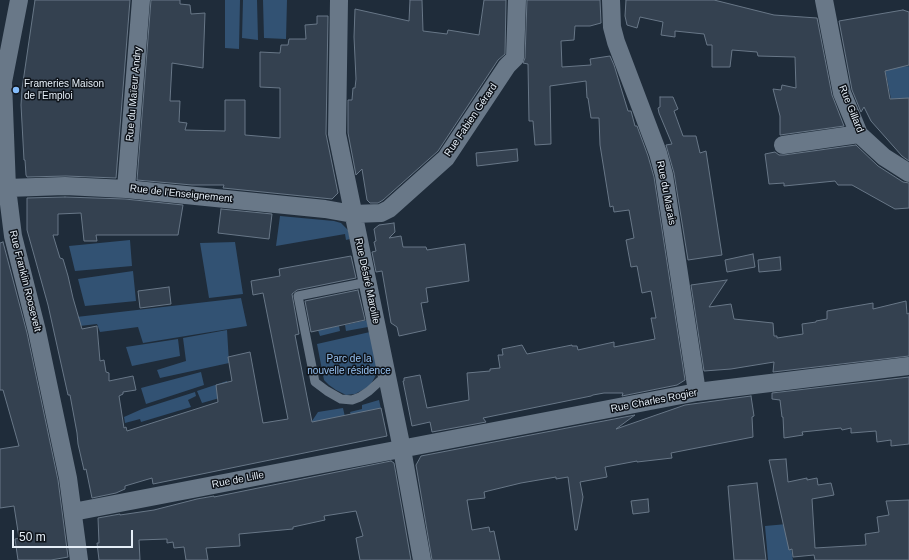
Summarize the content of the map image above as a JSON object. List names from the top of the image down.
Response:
{
  "streets": {
    "street": [
      "Rue du Maïeur Andry",
      "Rue Gillard",
      "Rue Fabien Gérard",
      "Rue du Marais",
      "Rue de l'Enseignement",
      "Rue Franklin Roosevelt",
      "Rue Désiré Maroille",
      "Rue Charles Rogier",
      "Rue de Lille"
    ]
  },
  "crossings": [
    ["Rue du Maïeur Andry", "Rue de l'Enseignement"],
    ["Rue Fabien Gérard", "Rue de l'Enseignement"],
    ["Rue Fabien Gérard", "Rue Désiré Maroille"],
    ["Rue du Marais", "Rue Charles Rogier"],
    ["Rue de l'Enseignement", "Rue Franklin Roosevelt"],
    ["Rue de l'Enseignement", "Rue Désiré Maroille"],
    ["Rue Franklin Roosevelt", "Rue de Lille"],
    ["Rue Désiré Maroille", "Rue Charles Rogier"],
    ["Rue Désiré Maroille", "Rue de Lille"],
    ["Rue Charles Rogier", "Rue de Lille"]
  ],
  "parks": ["Parc de la nouvelle résidence"],
  "places": ["Frameries Maison de l'Emploi"],
  "scale_bar": "50 m"
}
